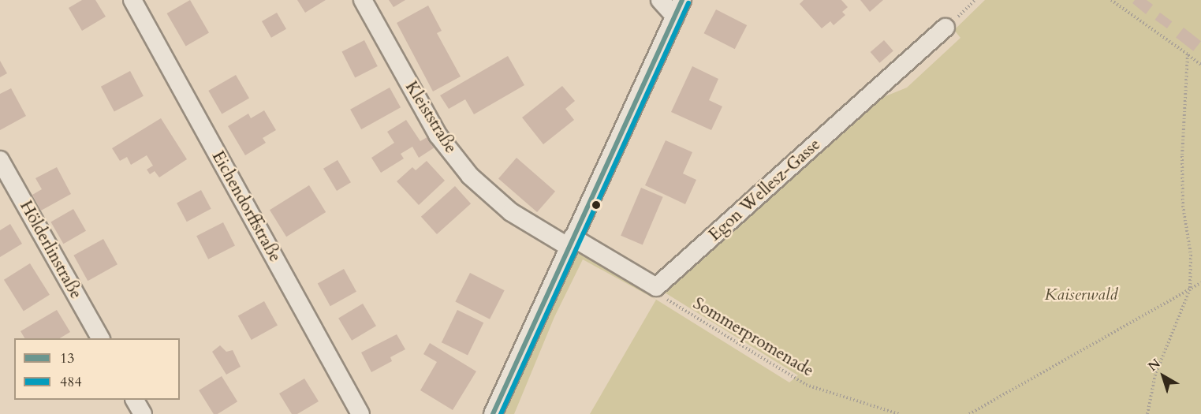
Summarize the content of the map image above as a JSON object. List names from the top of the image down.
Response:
{
  "streets": {
    "street": [
      "Kleiststraße",
      "Egon Wellesz-Gasse",
      "Eichendorffstraße",
      "Hölderlinstraße"
    ],
    "path": ["Sommerpromenade"]
  },
  "crossings": [
    ["Egon Wellesz-Gasse", "Sommerpromenade"]
  ],
  "parks": ["Kaiserwald"],
  "lines": ["transit line 13", "transit line 484"],
  "legend": ["13", "484"],
  "north": "top left"
}
